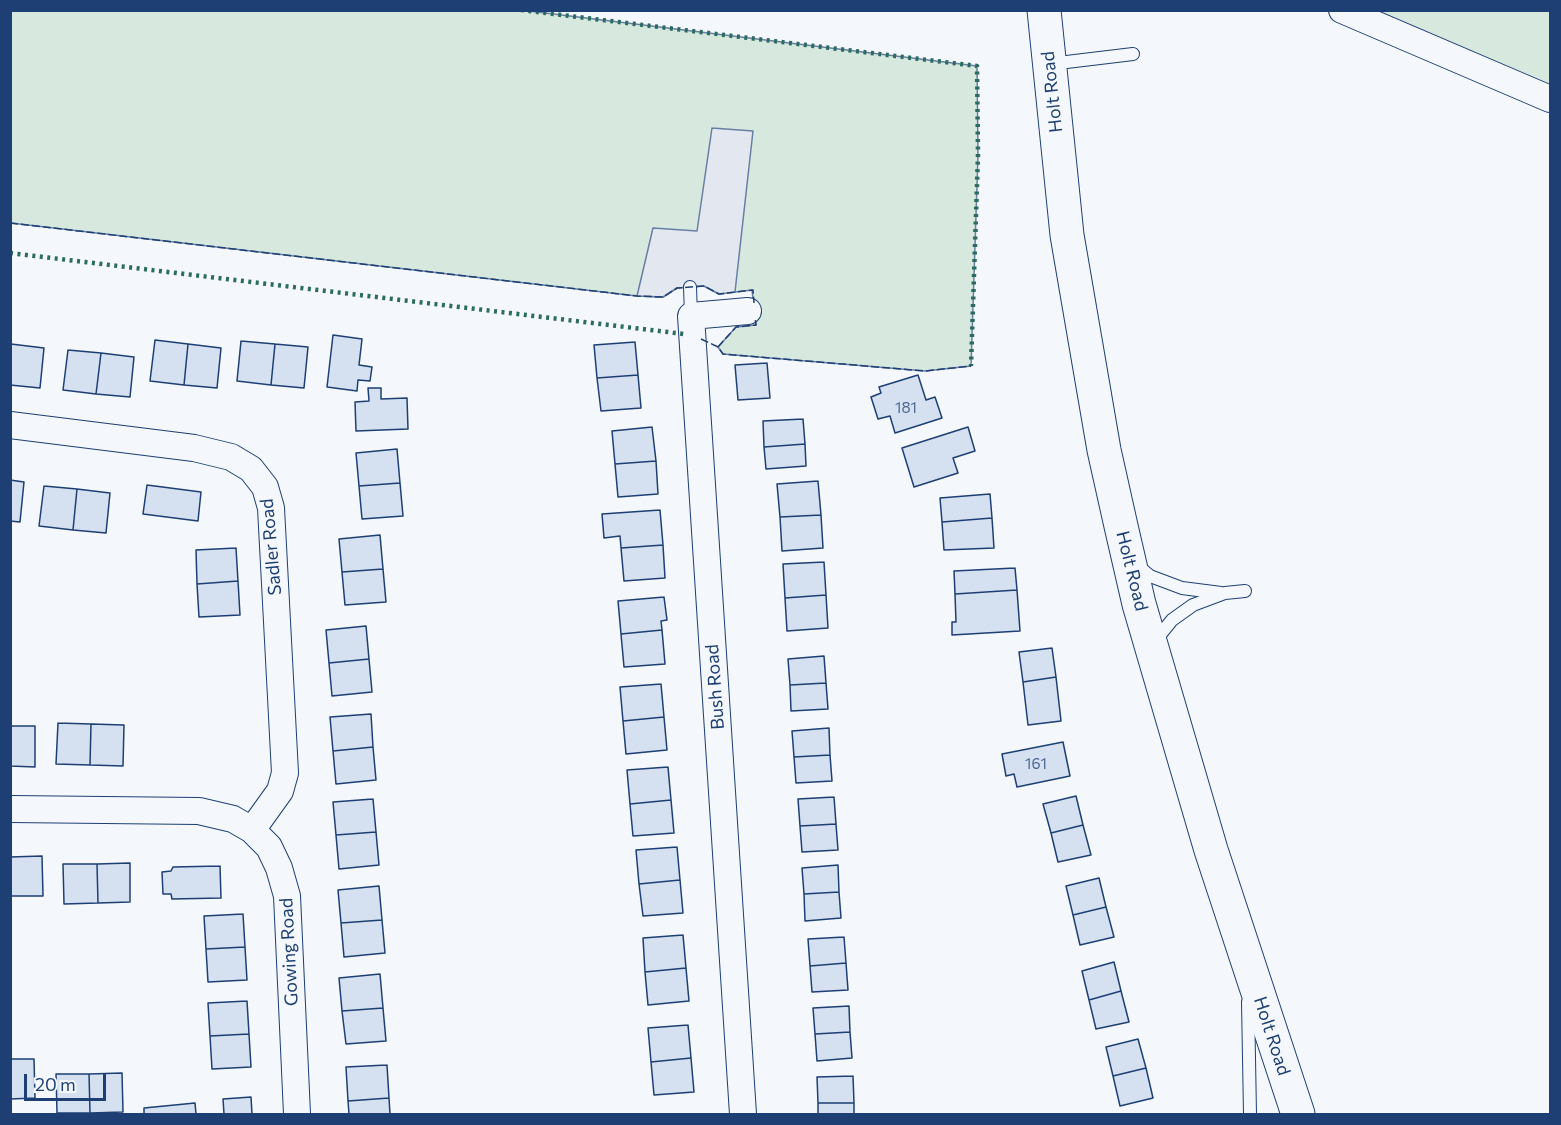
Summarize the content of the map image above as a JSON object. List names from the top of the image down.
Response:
{
  "streets": {
    "highway": ["Holt Road"],
    "street": ["Sadler Road", "Bush Road", "Gowing Road"]
  },
  "crossings": [
    ["Sadler Road", "Gowing Road"]
  ],
  "house_numbers": ["181", "161"],
  "scale_bar": "20 m"
}
